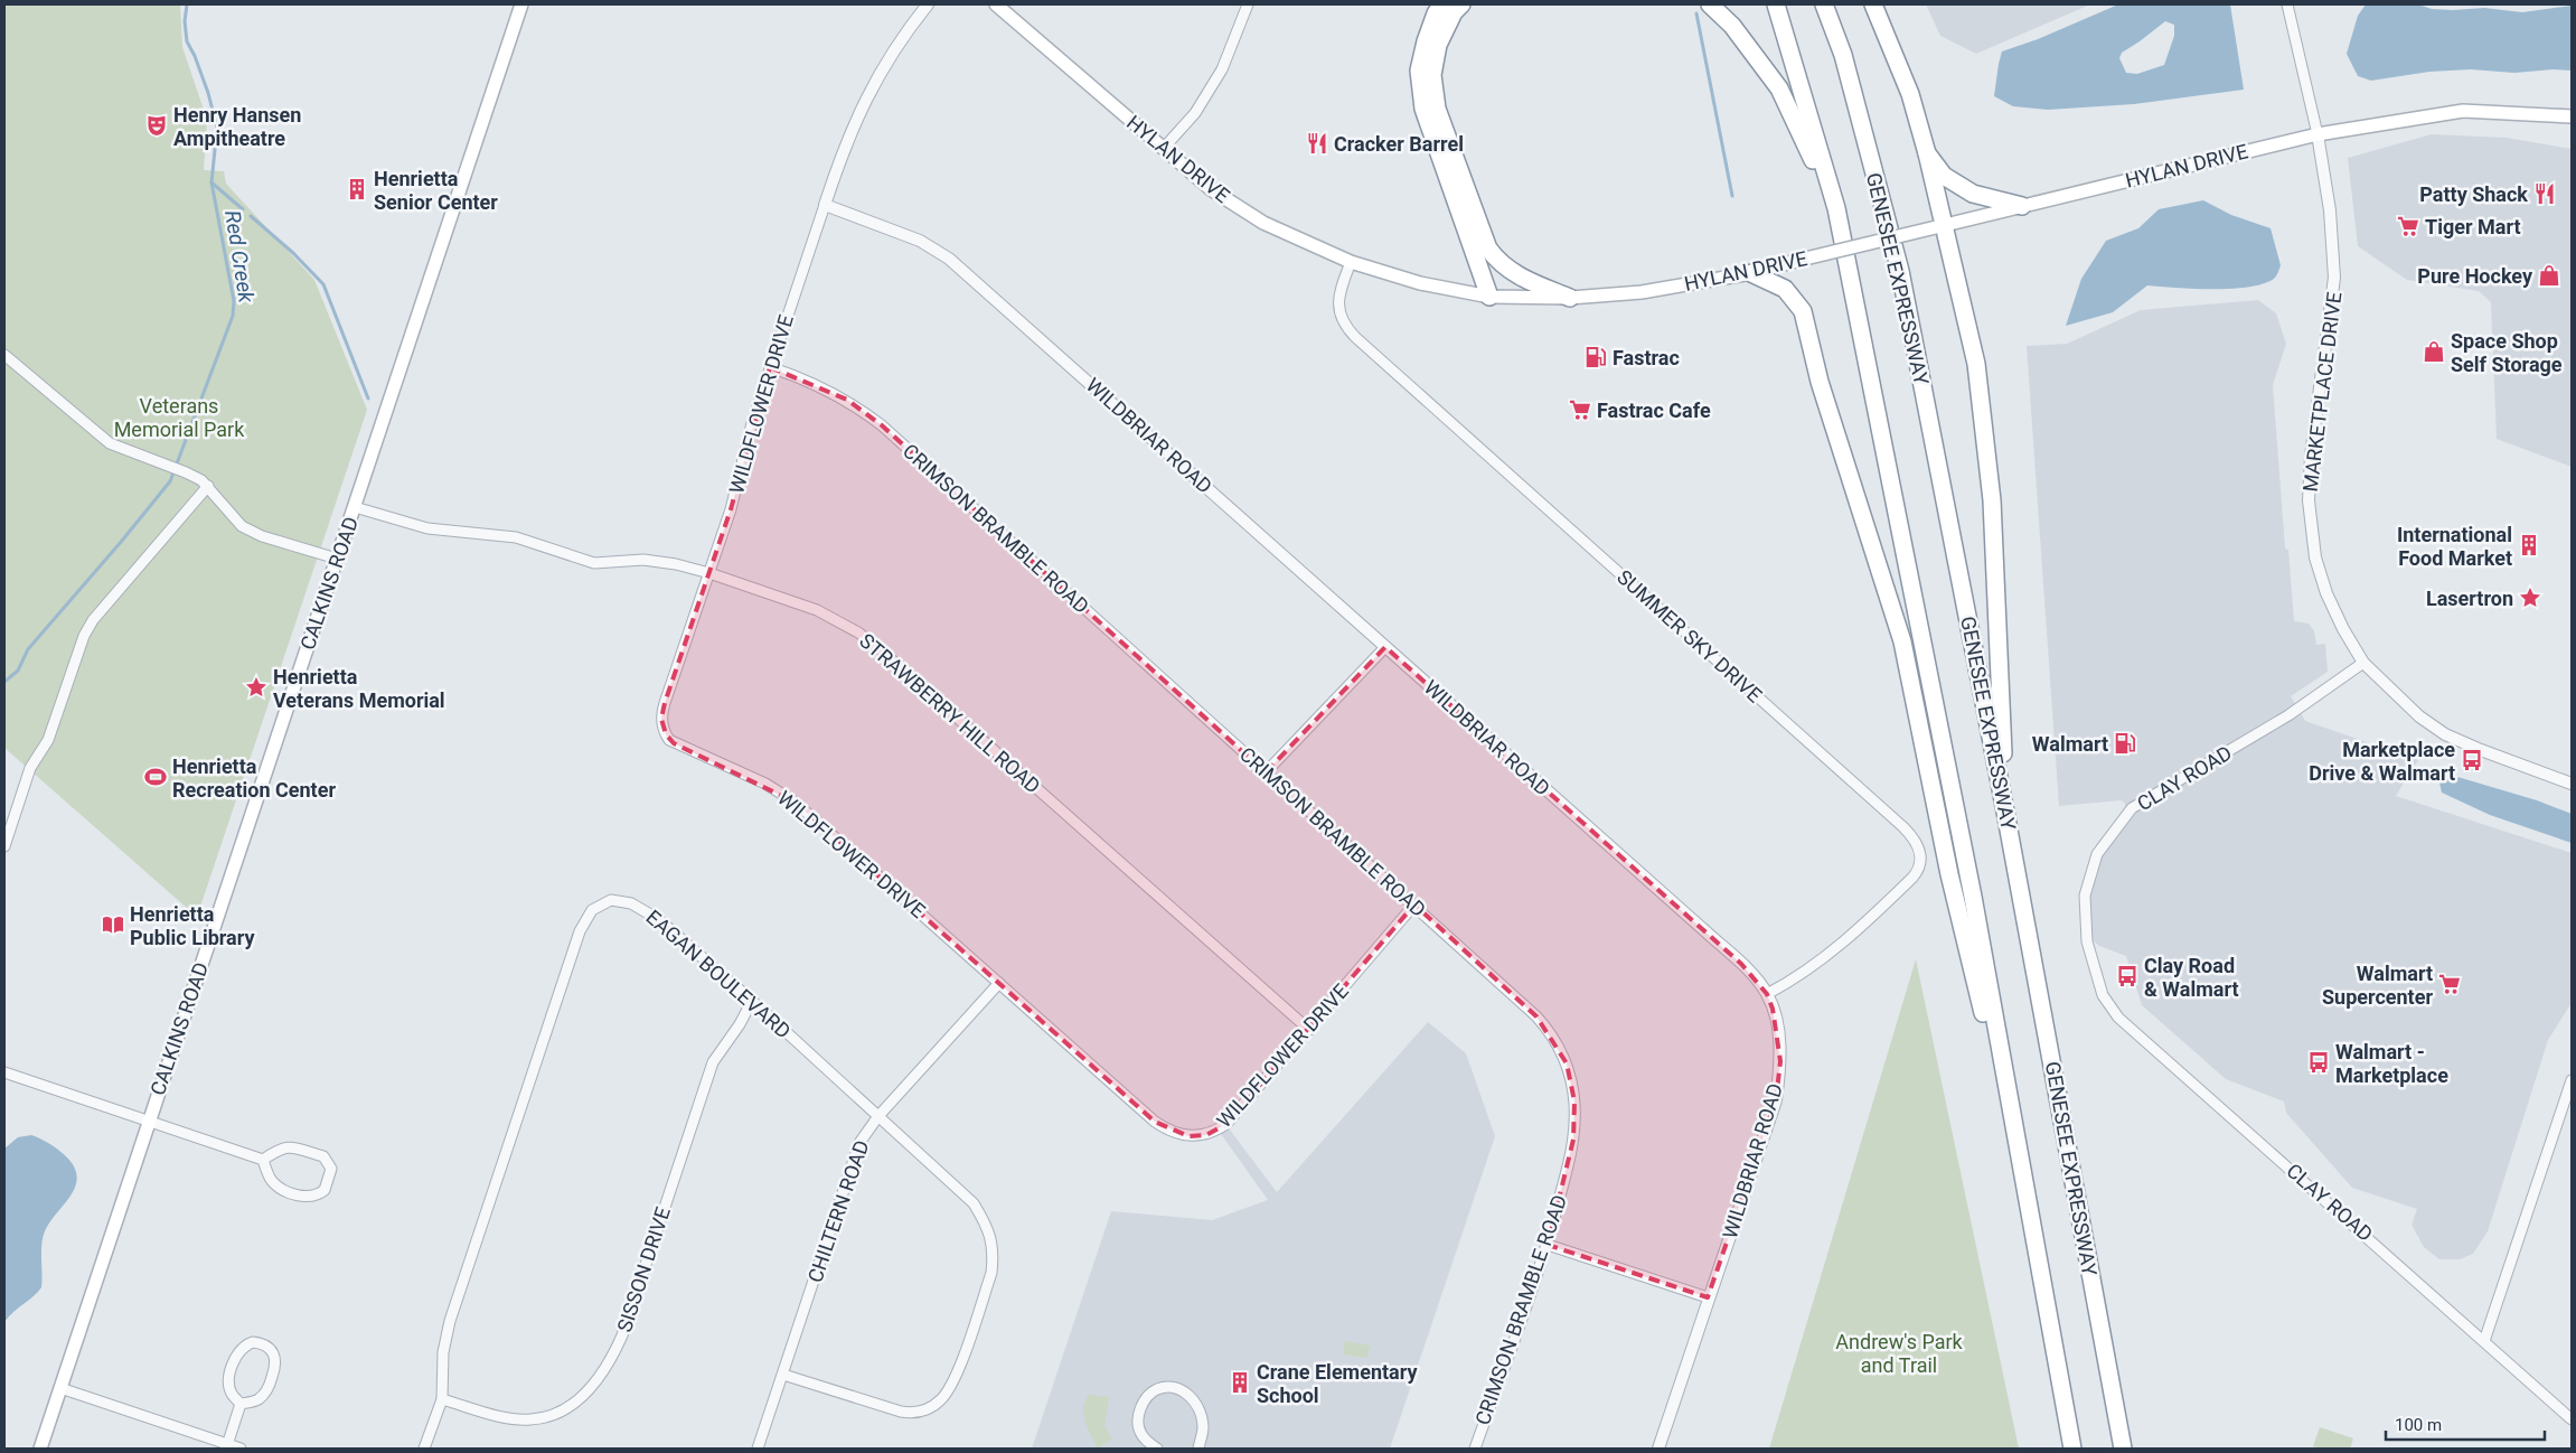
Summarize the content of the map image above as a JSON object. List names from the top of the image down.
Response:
{
  "streets": {
    "highway": ["GENESEE EXPRESSWAY"],
    "main road": ["HYLAN DRIVE", "CALKINS ROAD"],
    "street": [
      "MARKETPLACE DRIVE",
      "WILDFLOWER DRIVE",
      "WILDBRIAR ROAD",
      "CRIMSON BRAMBLE ROAD",
      "SUMMER SKY DRIVE",
      "STRAWBERRY HILL ROAD",
      "CLAY ROAD",
      "EAGAN BOULEVARD",
      "CHILTERN ROAD",
      "SISSON DRIVE"
    ]
  },
  "crossings": [
    ["HYLAN DRIVE", "MARKETPLACE DRIVE"],
    ["HYLAN DRIVE", "SUMMER SKY DRIVE"],
    ["MARKETPLACE DRIVE", "CLAY ROAD"],
    ["WILDFLOWER DRIVE", "WILDBRIAR ROAD"],
    ["WILDFLOWER DRIVE", "CRIMSON BRAMBLE ROAD"],
    ["WILDFLOWER DRIVE", "STRAWBERRY HILL ROAD"],
    ["WILDFLOWER DRIVE", "CHILTERN ROAD"],
    ["WILDBRIAR ROAD", "SUMMER SKY DRIVE"],
    ["CALKINS ROAD", "STRAWBERRY HILL ROAD"],
    ["EAGAN BOULEVARD", "CHILTERN ROAD"],
    ["EAGAN BOULEVARD", "SISSON DRIVE"]
  ],
  "water": ["Red Creek"],
  "parks": ["Veterans Memorial Park", "Andrew's Park and Trail"],
  "places": {
    "theatre": ["Henry Hansen Ampitheatre"],
    "restaurant": ["Cracker Barrel", "Patty Shack"],
    "building": ["Henrietta Senior Center", "International Food Market", "Crane Elementary School"],
    "supermarket": ["Tiger Mart", "Fastrac Cafe", "Walmart Supercenter"],
    "shop": ["Pure Hockey", "Space Shop Self Storage"],
    "fuel station": ["Fastrac", "Walmart"],
    "place": ["Lasertron", "Henrietta Veterans Memorial"],
    "bus stop": ["Marketplace Drive & Walmart", "Clay Road & Walmart", "Walmart - Marketplace"],
    "sports": ["Henrietta Recreation Center"],
    "library": ["Henrietta Public Library"]
  },
  "scale_bar": "100 m"
}
